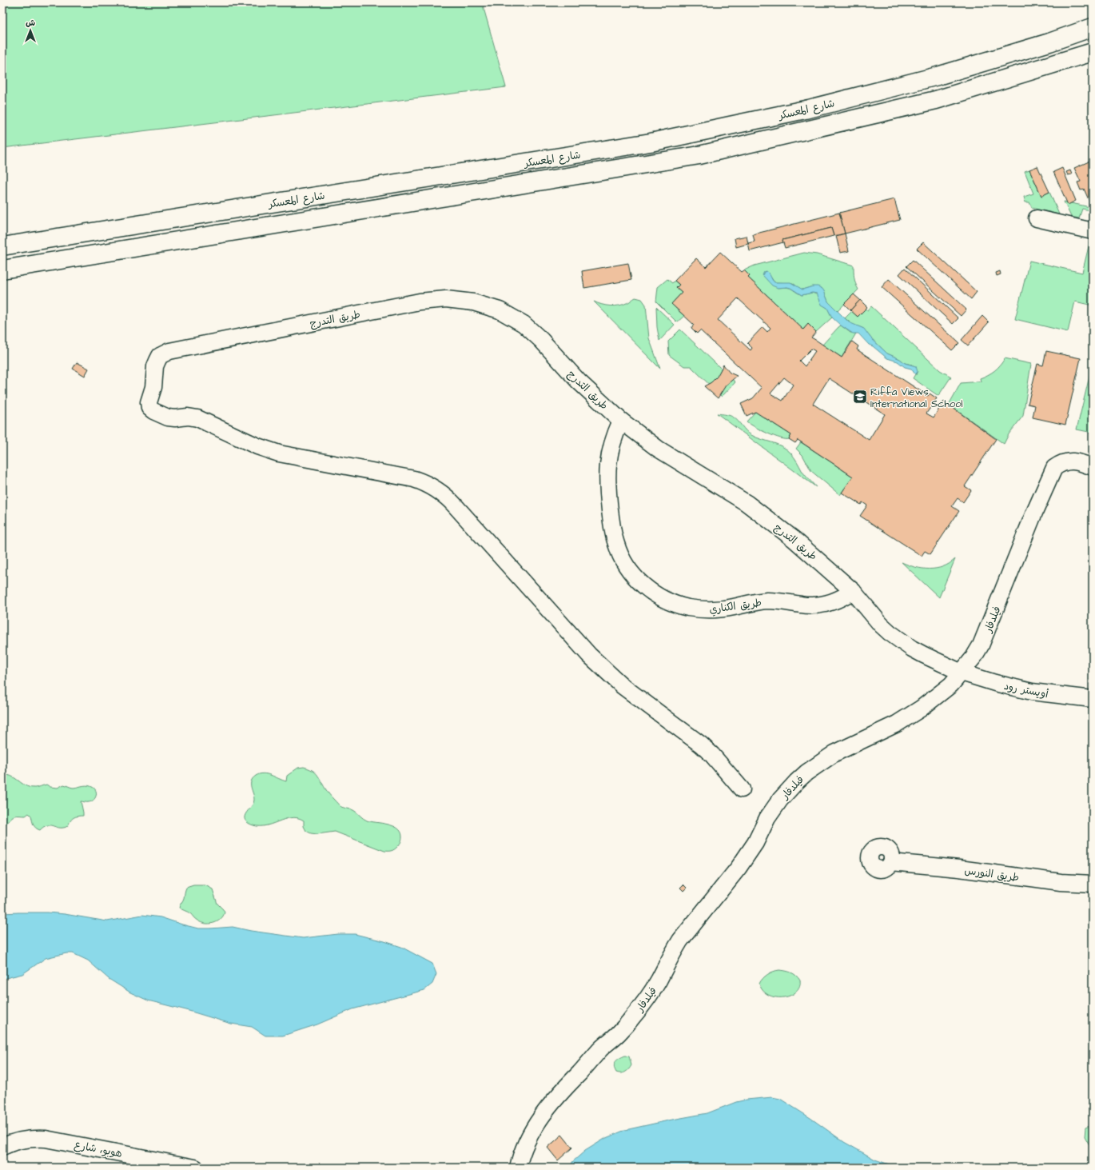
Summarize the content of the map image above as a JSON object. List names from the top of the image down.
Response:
{
  "streets": {
    "main road": ["شارع المعسكر"],
    "street": [
      "طريق التدرج",
      "طريق الكناري",
      "فيلدفار",
      "أويستر رود",
      "طريق النورس",
      "هوبو، شارع"
    ]
  },
  "crossings": [
    ["طريق التدرج", "طريق الكناري"],
    ["طريق التدرج", "فيلدفار"],
    ["طريق التدرج", "أويستر رود"],
    ["فيلدفار", "أويستر رود"]
  ],
  "places": {
    "school or university": ["Riffa Views International School"]
  },
  "north": "top"
}
